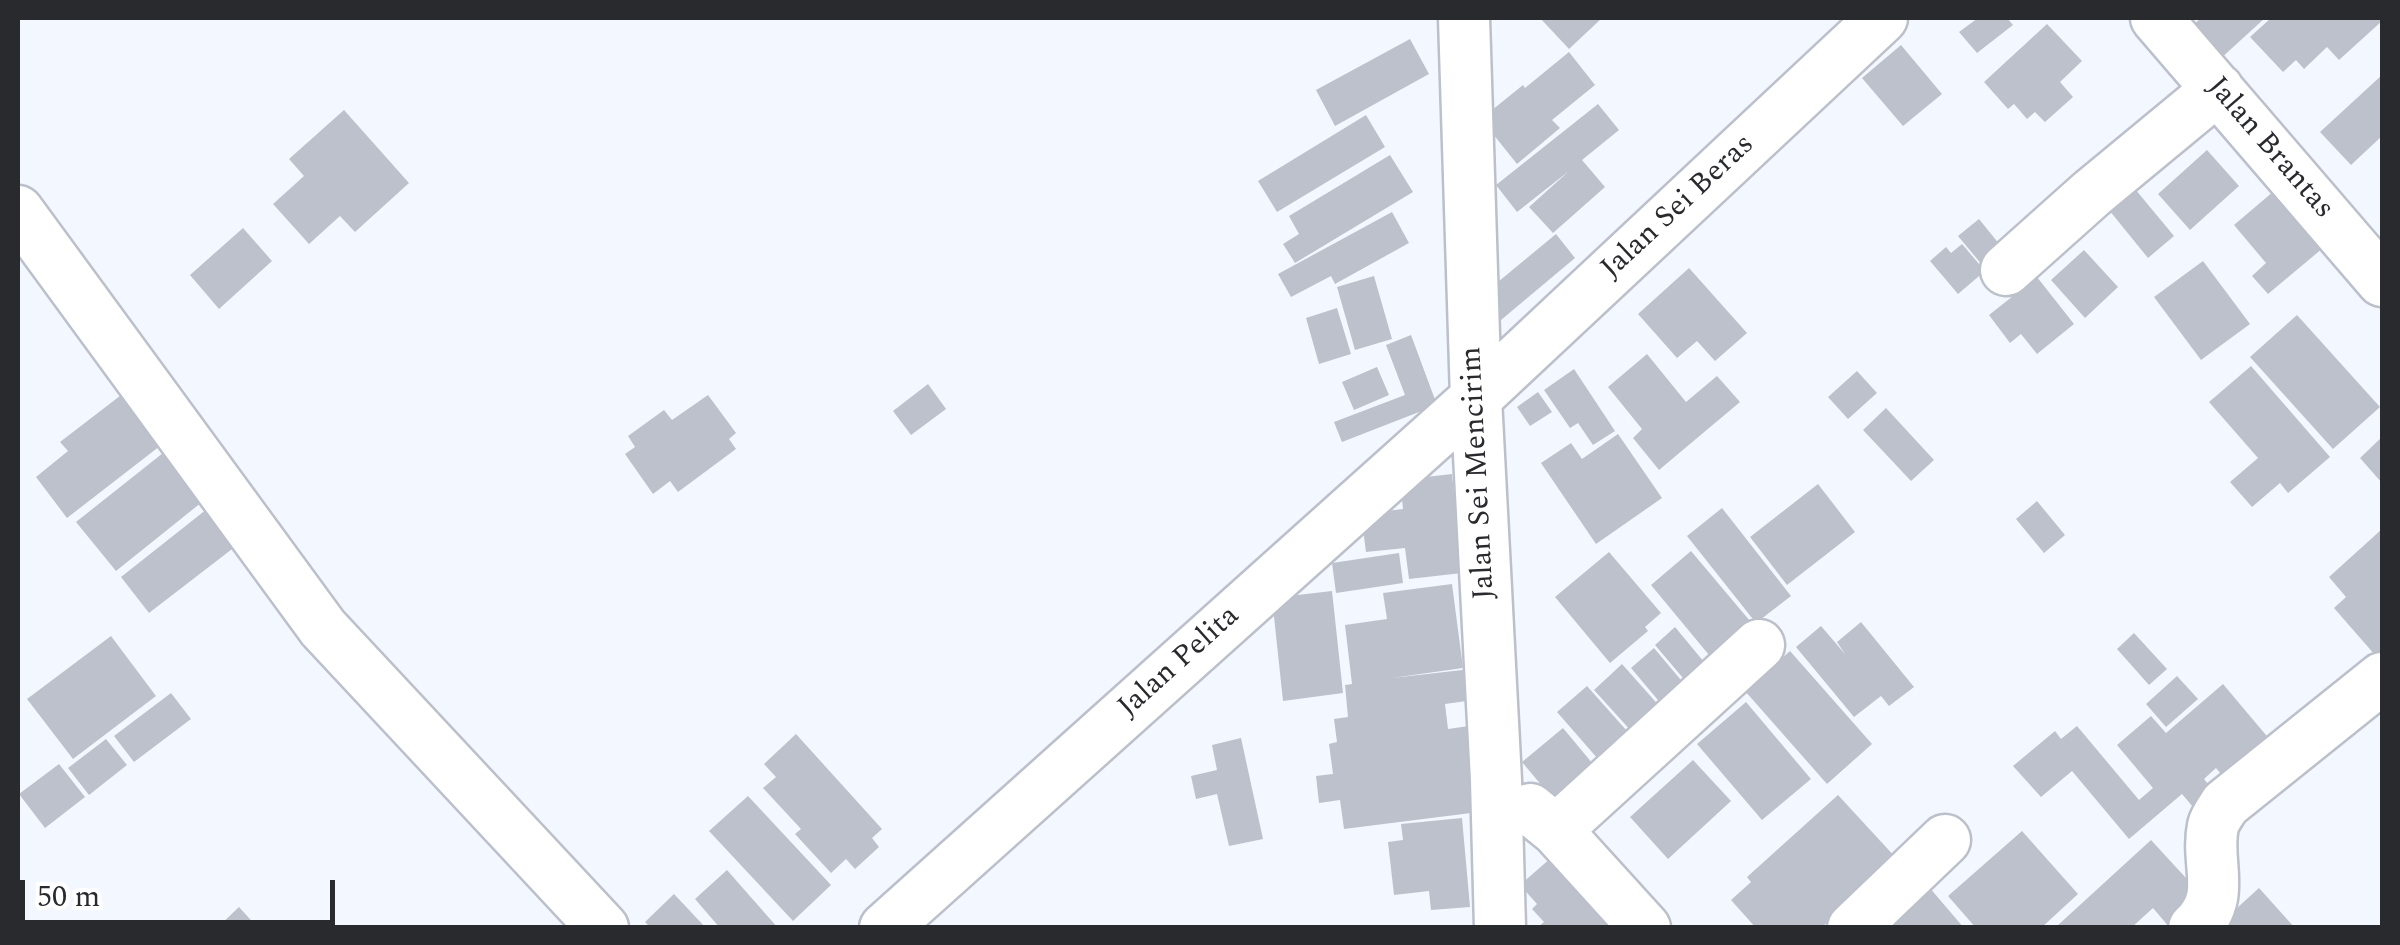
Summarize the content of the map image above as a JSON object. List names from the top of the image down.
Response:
{
  "streets": {
    "street": [
      "Jalan Brantas",
      "Jalan Sei Beras",
      "Jalan Sei Mencirim",
      "Jalan Pelita"
    ]
  },
  "crossings": [
    ["Jalan Sei Beras", "Jalan Sei Mencirim"],
    ["Jalan Sei Beras", "Jalan Pelita"],
    ["Jalan Sei Mencirim", "Jalan Pelita"]
  ],
  "scale_bar": "50 m"
}
